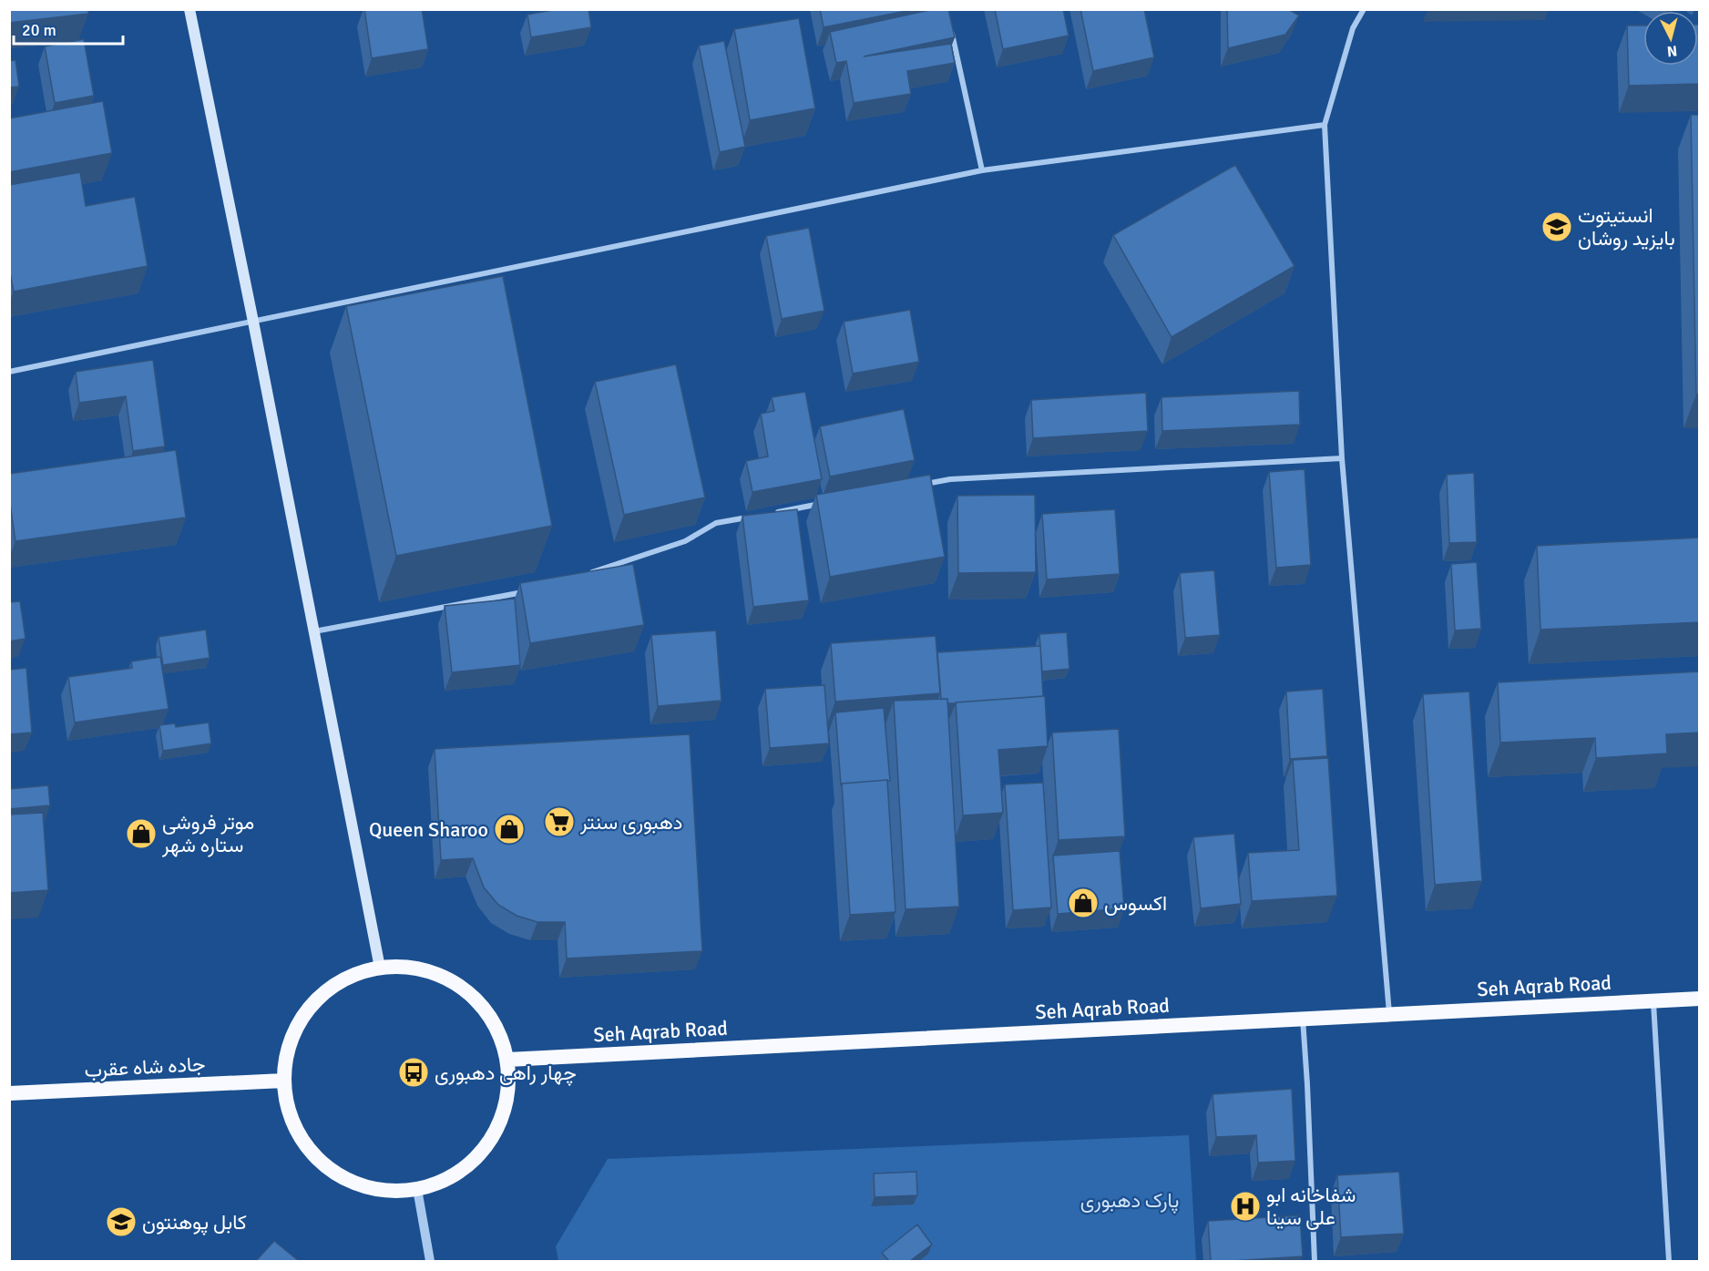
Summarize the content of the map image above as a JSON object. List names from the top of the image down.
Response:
{
  "streets": {
    "highway": ["Seh Aqrab Road", "جاده شاه عقرب"]
  },
  "parks": ["پارک دهبوری"],
  "places": {
    "school or university": ["انستیتوت بایزید روشان", "کابل پوهنتون"],
    "supermarket": ["دهبوری سنتر"],
    "shop": ["Queen Sharoo", "موتر فروشی ستاره شهر", "اکسوس"],
    "bus stop": ["چهار راهی دهبوری"],
    "hospital": ["شفاخانه ابو علی سینا"]
  },
  "scale_bar": "20 m",
  "north": "bottom"
}
